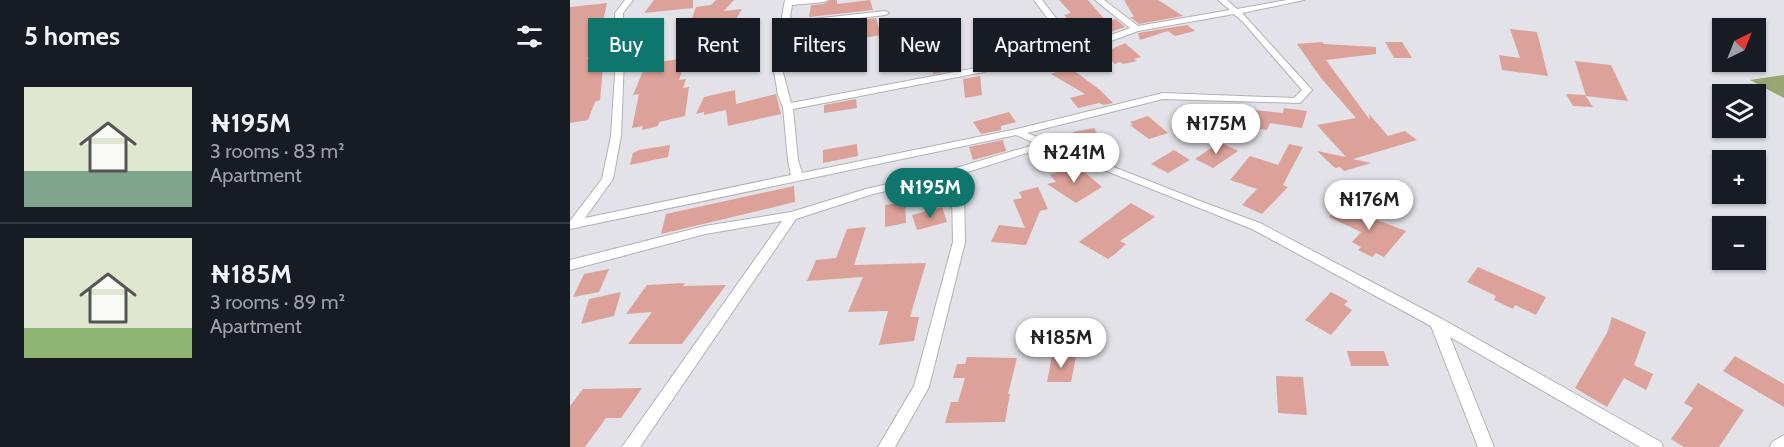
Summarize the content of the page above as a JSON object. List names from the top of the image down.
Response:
{
  "north": "top right",
  "page": {
    "heading": "5 homes",
    "map_buttons": ["+", "−"],
    "chip": [
      "Buy",
      "Rent",
      "Filters",
      "New",
      "Apartment"
    ],
    "list": [
      {
        "name": "₦195M",
        "note": "3 rooms · 83 m² · Apartment"
      },
      {
        "name": "₦185M",
        "note": "3 rooms · 89 m² · Apartment"
      }
    ],
    "price": [
      "₦175M",
      "₦241M",
      "₦195M",
      "₦176M",
      "₦185M"
    ]
  }
}
